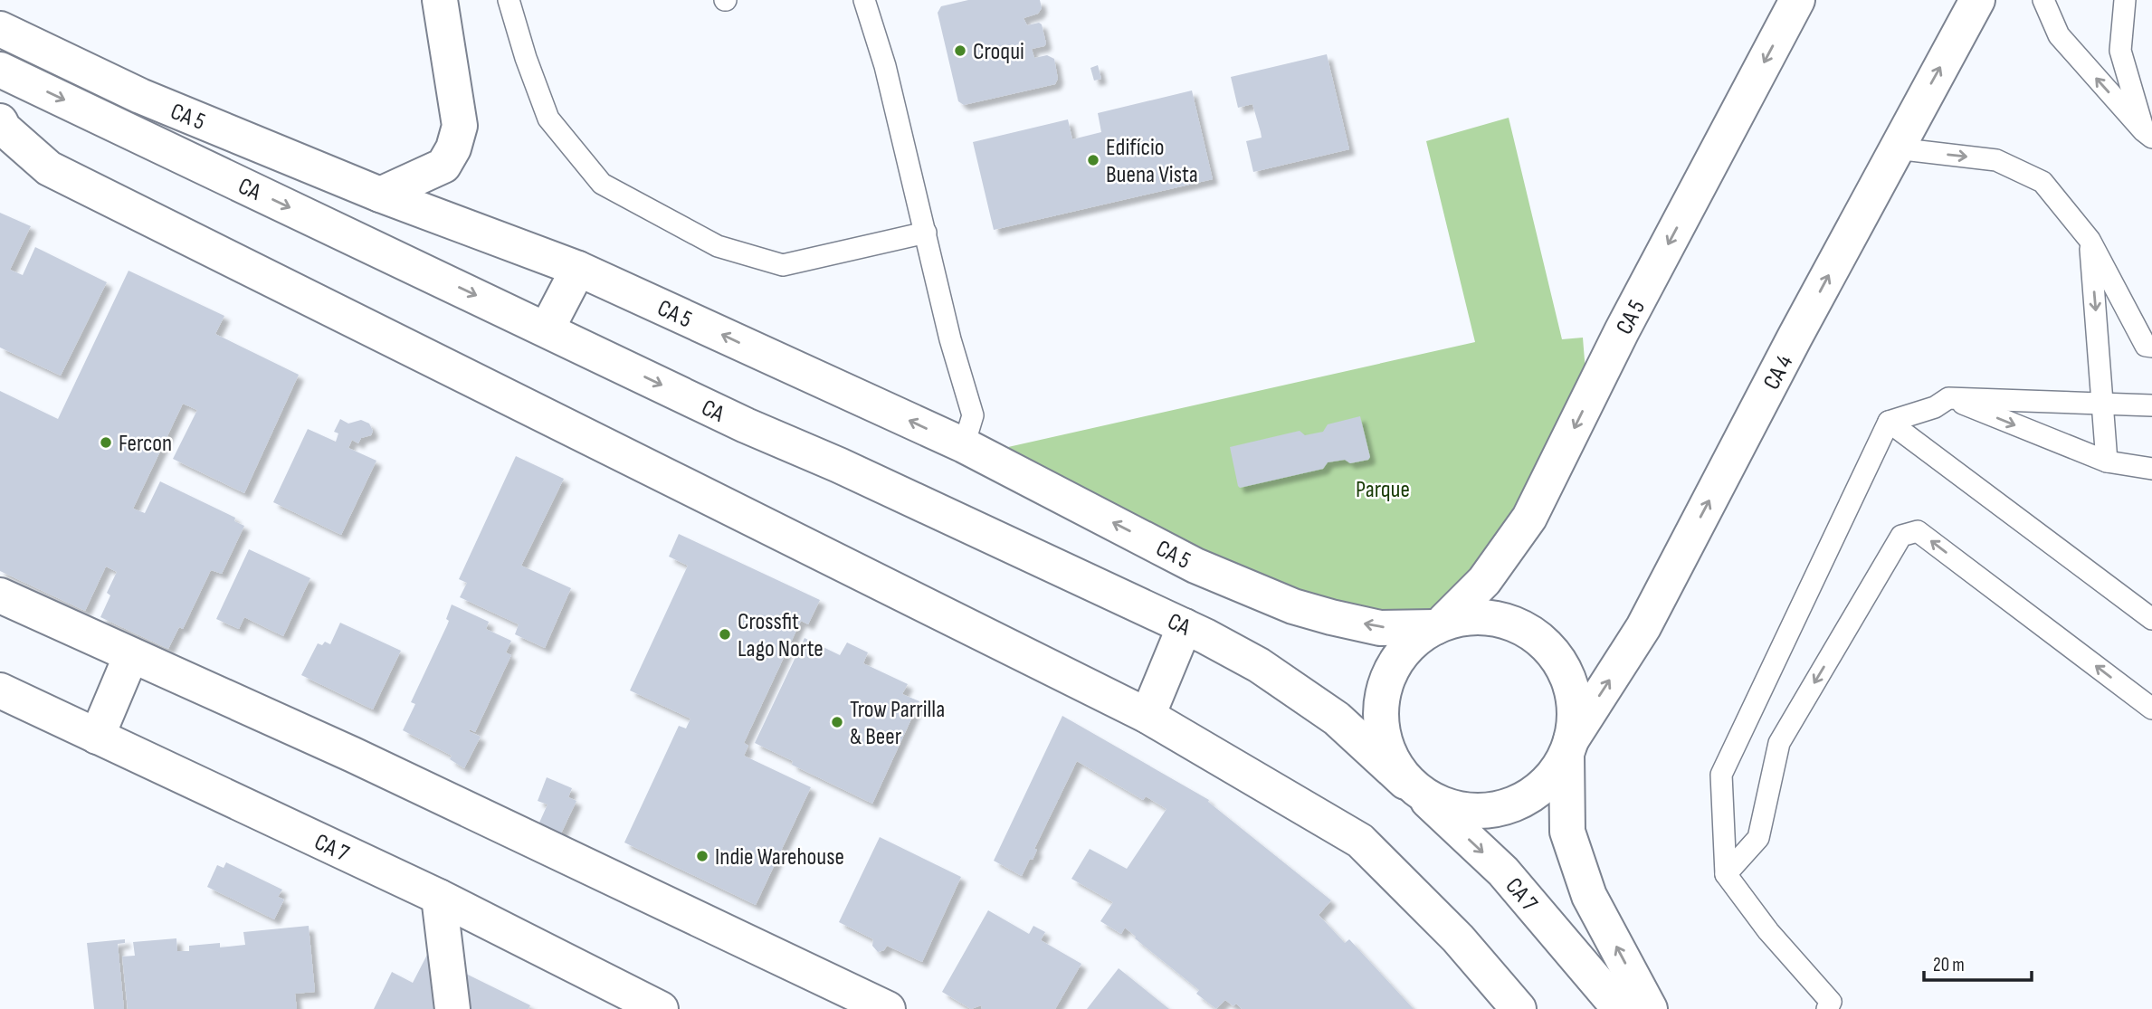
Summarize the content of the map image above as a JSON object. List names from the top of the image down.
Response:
{
  "streets": {
    "street": [
      "CA 5",
      "CA",
      "CA 4",
      "CA 7"
    ]
  },
  "crossings": [
    ["CA 5", "CA"],
    ["CA 5", "CA 4"],
    ["CA 5", "CA 7"],
    ["CA", "CA 4"],
    ["CA", "CA 7"],
    ["CA 4", "CA 7"]
  ],
  "one_way": ["CA 4"],
  "parks": ["Parque"],
  "places": [
    "Croqui",
    "Edifício Buena Vista",
    "Fercon",
    "Crossfit Lago Norte",
    "Trow Parrilla & Beer",
    "Indie Warehouse"
  ],
  "scale_bar": "20 m"
}
